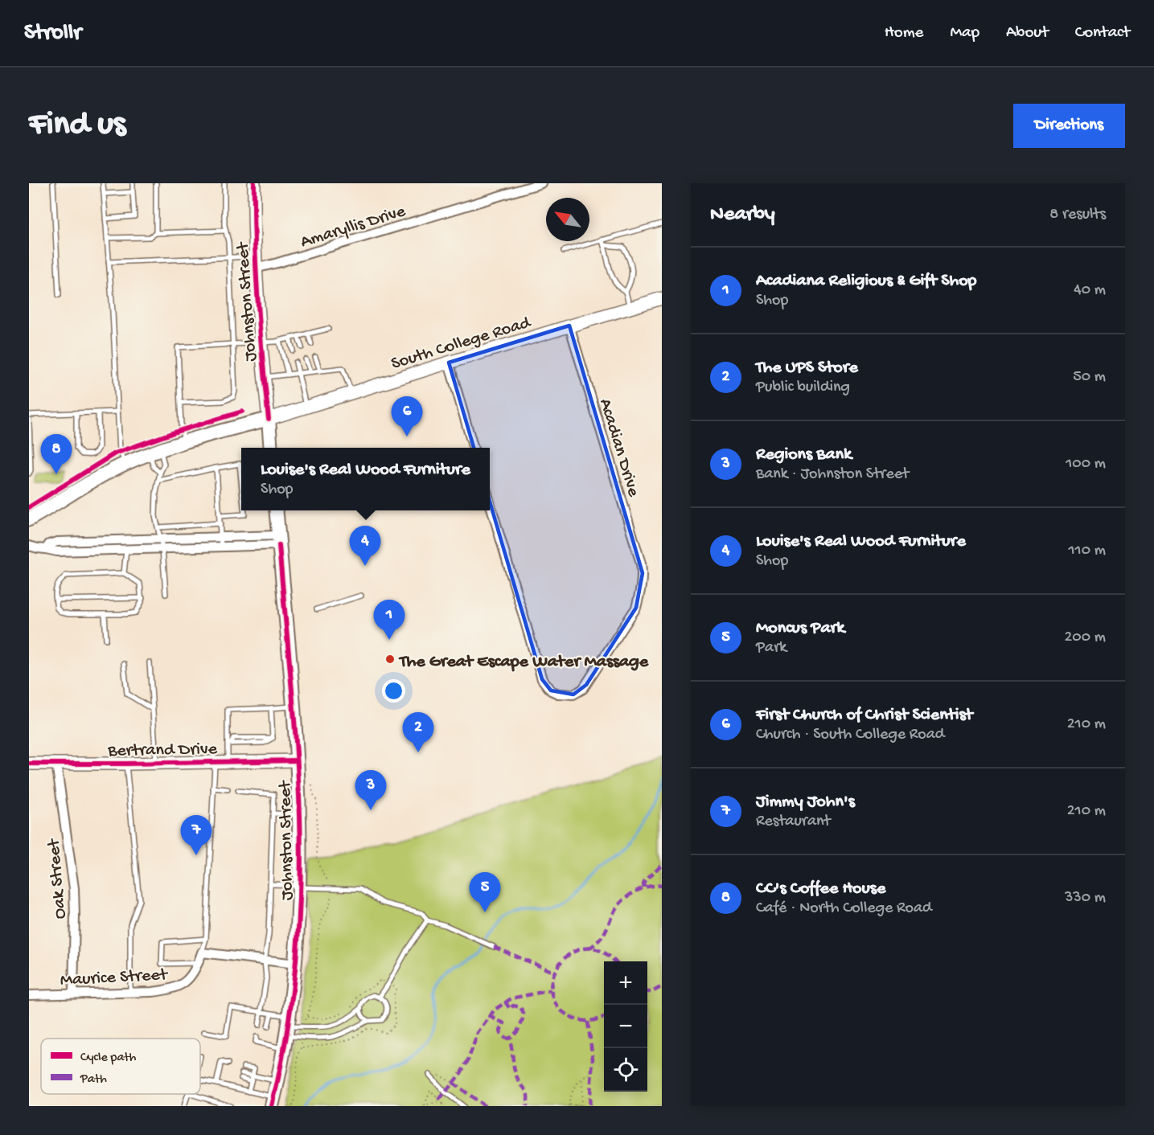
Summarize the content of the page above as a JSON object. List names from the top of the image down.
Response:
{
  "streets": {
    "main road": ["Johnston Street", "South College Road", "Bertrand Drive"],
    "street": [
      "Amaryllis Drive",
      "Acadian Drive",
      "Oak Street",
      "Maurice Street"
    ]
  },
  "crossings": [
    ["Amaryllis Drive", "Johnston Street"],
    ["Johnston Street", "South College Road"],
    ["Johnston Street", "Bertrand Drive"],
    ["South College Road", "Acadian Drive"],
    ["Bertrand Drive", "Oak Street"],
    ["Oak Street", "Maurice Street"]
  ],
  "places": ["The Great Escape Water Massage"],
  "legend": ["Cycle path", "Path"],
  "north": "top left",
  "page": {
    "header": "Strollr",
    "nav": [
      "Home",
      "Map",
      "About",
      "Contact"
    ],
    "buttons": "Directions",
    "title": "Find us",
    "heading": ["Nearby", "8 results"],
    "list": [
      {
        "mark": "1",
        "name": "Acadiana Religious & Gift Shop",
        "note": "Shop",
        "value": "40 m"
      },
      {
        "mark": "2",
        "name": "The UPS Store",
        "note": "Public building",
        "value": "50 m"
      },
      {
        "mark": "3",
        "name": "Regions Bank",
        "note": "Bank · Johnston Street",
        "value": "100 m"
      },
      {
        "mark": "4",
        "name": "Louise's Real Wood Furniture",
        "note": "Shop",
        "value": "110 m"
      },
      {
        "mark": "5",
        "name": "Moncus Park",
        "note": "Park",
        "value": "200 m"
      },
      {
        "mark": "6",
        "name": "First Church of Christ Scientist",
        "note": "Church · South College Road",
        "value": "210 m"
      },
      {
        "mark": "7",
        "name": "Jimmy John's",
        "note": "Restaurant",
        "value": "210 m"
      },
      {
        "mark": "8",
        "name": "CC's Coffee House",
        "note": "Café · North College Road",
        "value": "330 m"
      }
    ],
    "pins": [
      "6",
      "8",
      "4",
      "1",
      "2",
      "3",
      "7",
      "5"
    ],
    "popup": ["Louise's Real Wood Furniture", "Shop"],
    "map_buttons": ["+", "−"]
  }
}
